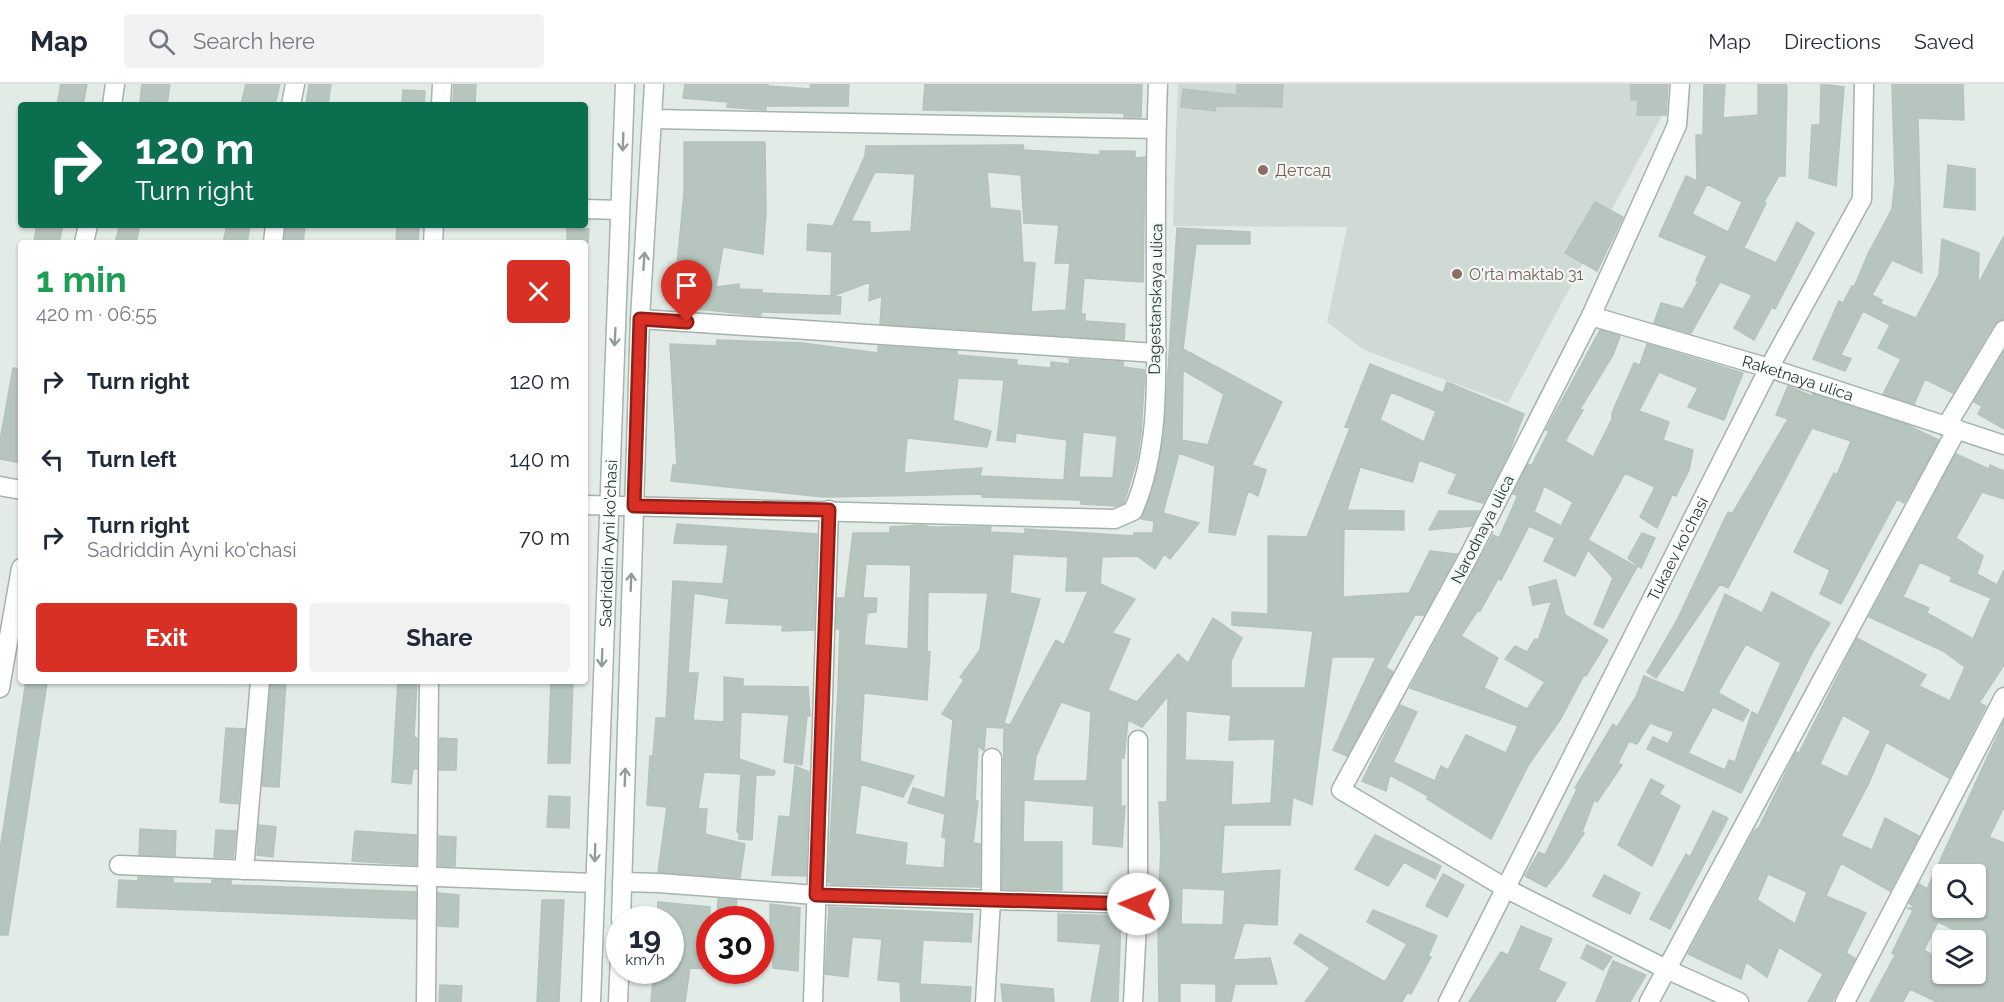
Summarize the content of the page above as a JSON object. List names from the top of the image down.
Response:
{
  "streets": {
    "street": [
      "Dagestanskaya ulica",
      "Raketnaya ulica",
      "Narodnaya ulica",
      "Sadriddin Ayni ko'chasi",
      "Tukaev ko'chasi"
    ]
  },
  "crossings": [
    ["Raketnaya ulica", "Narodnaya ulica"],
    ["Raketnaya ulica", "Tukaev ko'chasi"],
    ["Narodnaya ulica", "Tukaev ko'chasi"]
  ],
  "places": ["Детсад", "O'rta maktab 31"],
  "page": {
    "header": "Map",
    "search": "Search here",
    "nav": ["Map", "Directions", "Saved"],
    "turn": ["120 m", "Turn right"],
    "heading": ["1 min", "420 m · 06:55"],
    "list": [
      {
        "name": "Turn right",
        "value": "120 m"
      },
      {
        "name": "Turn left",
        "value": "140 m"
      },
      {
        "name": "Turn right",
        "note": "Sadriddin Ayni ko'chasi",
        "value": "70 m"
      }
    ],
    "buttons": ["Exit", "Share"],
    "speed": "19 km/h",
    "limit": "30"
  }
}
